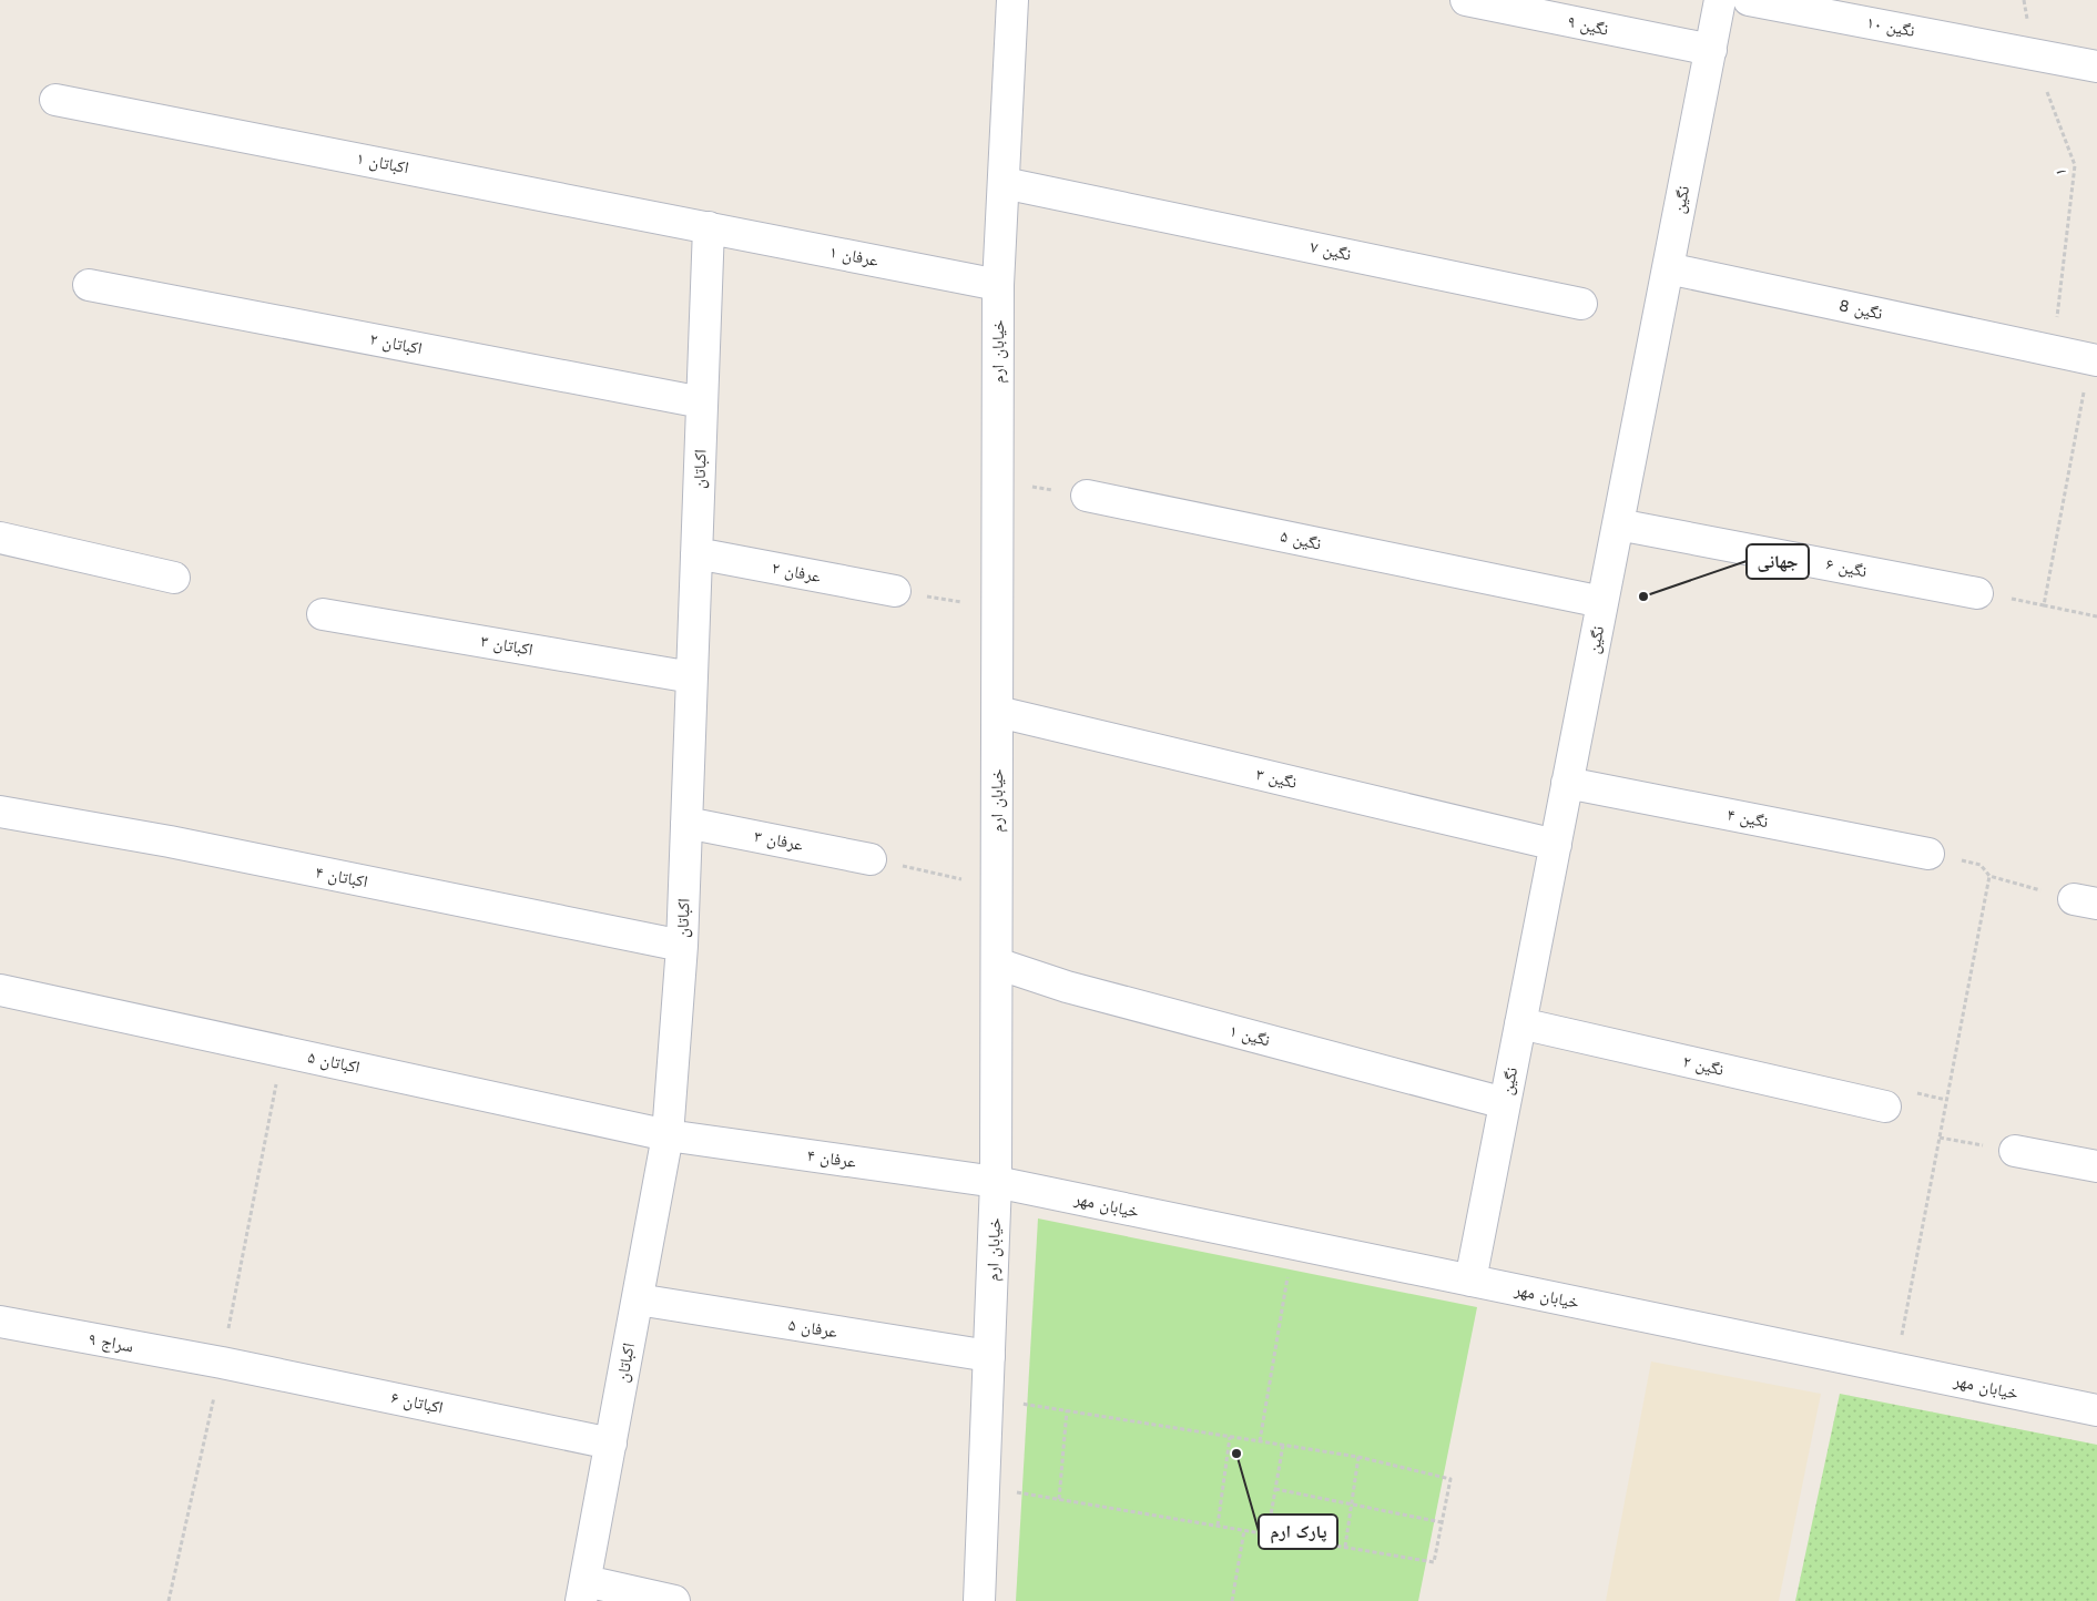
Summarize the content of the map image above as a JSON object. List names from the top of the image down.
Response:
{
  "streets": {
    "street": [
      "نگین ۹",
      "نگین ۱۰",
      "اکباتان ۱",
      "نگین",
      "نگین ۷",
      "عرفان ۱",
      "نگین 8",
      "اکباتان ۲",
      "خیابان ارم",
      "اکباتان",
      "نگین ۵",
      "نگین ۶",
      "عرفان ۲",
      "اکباتان ۳",
      "نگین ۳",
      "نگین ۴",
      "عرفان ۳",
      "اکباتان ۴",
      "نگین ۱",
      "اکباتان ۵",
      "نگین ۲",
      "عرفان ۴",
      "خیابان مهر",
      "عرفان ۵",
      "سراج ۹",
      "اکباتان ۶"
    ],
    "path": ["۱"]
  },
  "crossings": [
    ["نگین ۹", "نگین"],
    ["نگین ۱۰", "۱"],
    ["اکباتان ۱", "عرفان ۱"],
    ["اکباتان ۱", "اکباتان"],
    ["۱", "نگین 8"],
    ["نگین", "نگین 8"],
    ["نگین", "نگین ۵"],
    ["نگین", "نگین ۶"],
    ["نگین", "نگین ۳"],
    ["نگین", "نگین ۴"],
    ["نگین", "نگین ۱"],
    ["نگین", "نگین ۲"],
    ["نگین", "خیابان مهر"],
    ["نگین ۷", "خیابان ارم"],
    ["عرفان ۱", "خیابان ارم"],
    ["عرفان ۱", "اکباتان"],
    ["اکباتان ۲", "اکباتان"],
    ["خیابان ارم", "نگین ۳"],
    ["خیابان ارم", "نگین ۱"],
    ["خیابان ارم", "عرفان ۴"],
    ["خیابان ارم", "خیابان مهر"],
    ["خیابان ارم", "عرفان ۵"],
    ["اکباتان", "عرفان ۲"],
    ["اکباتان", "اکباتان ۳"],
    ["اکباتان", "عرفان ۳"],
    ["اکباتان", "اکباتان ۴"],
    ["اکباتان", "اکباتان ۵"],
    ["اکباتان", "عرفان ۴"],
    ["اکباتان", "عرفان ۵"],
    ["اکباتان", "اکباتان ۶"],
    ["اکباتان ۵", "عرفان ۴"],
    ["عرفان ۴", "خیابان مهر"],
    ["سراج ۹", "اکباتان ۶"]
  ],
  "places": ["جهانی", "پارک ارم"]
}
